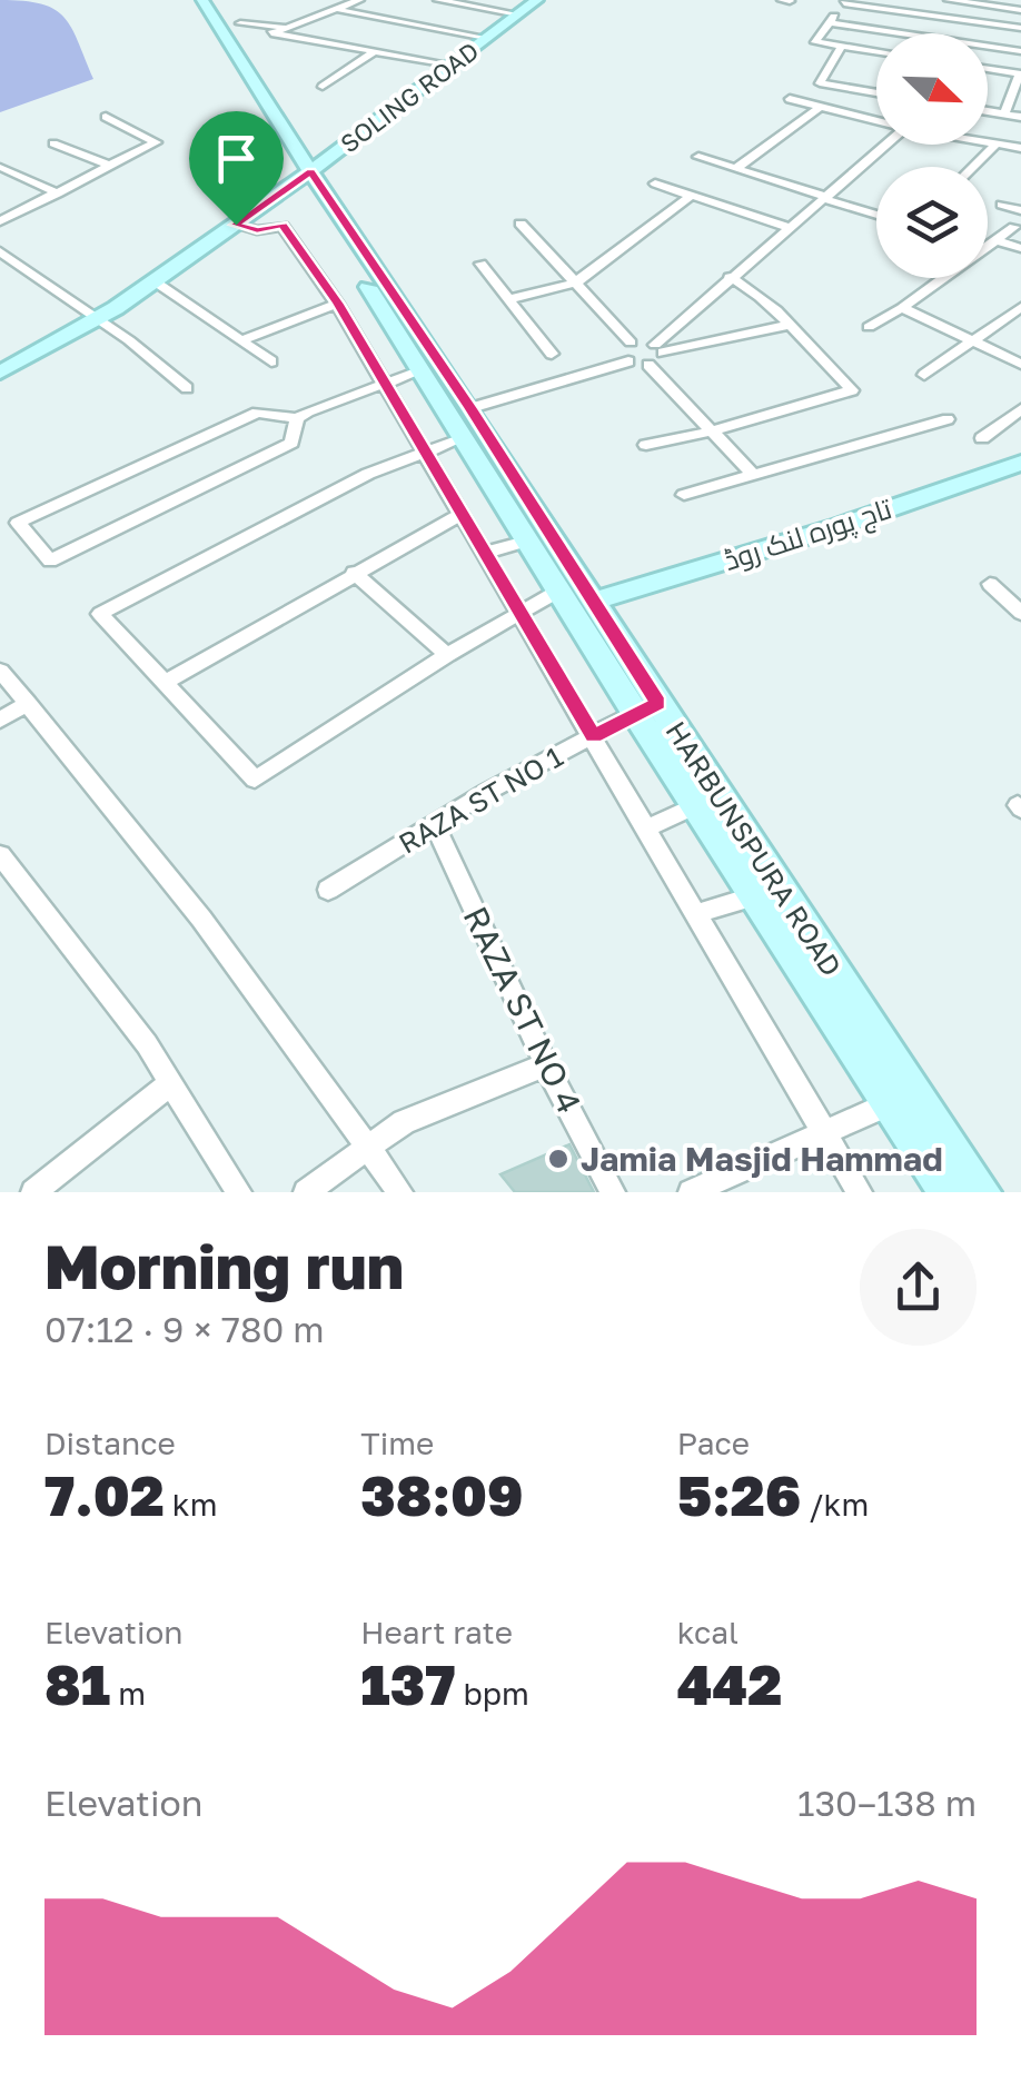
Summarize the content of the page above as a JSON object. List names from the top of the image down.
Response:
{
  "streets": {
    "main road": ["SOLING ROAD", "تاج پورہ لنک روڈ", "HARBUNSPURA ROAD"],
    "street": ["RAZA ST NO 1", "RAZA ST NO 4"]
  },
  "crossings": [
    ["SOLING ROAD", "HARBUNSPURA ROAD"],
    ["تاج پورہ لنک روڈ", "HARBUNSPURA ROAD"],
    ["RAZA ST NO 1", "HARBUNSPURA ROAD"],
    ["RAZA ST NO 1", "RAZA ST NO 4"]
  ],
  "places": ["Jamia Masjid Hammad"],
  "north": "bottom right",
  "page": {
    "heading": ["Morning run", "07:12 · 9 × 780 m"],
    "stats": [
      ["Distance", "7.02 km"],
      ["Time", "38:09"],
      ["Pace", "5:26 /km"],
      ["Elevation", "81 m"],
      ["Heart rate", "137 bpm"],
      ["kcal", "442"]
    ],
    "chart": ["Elevation", "130–138 m"]
  }
}
